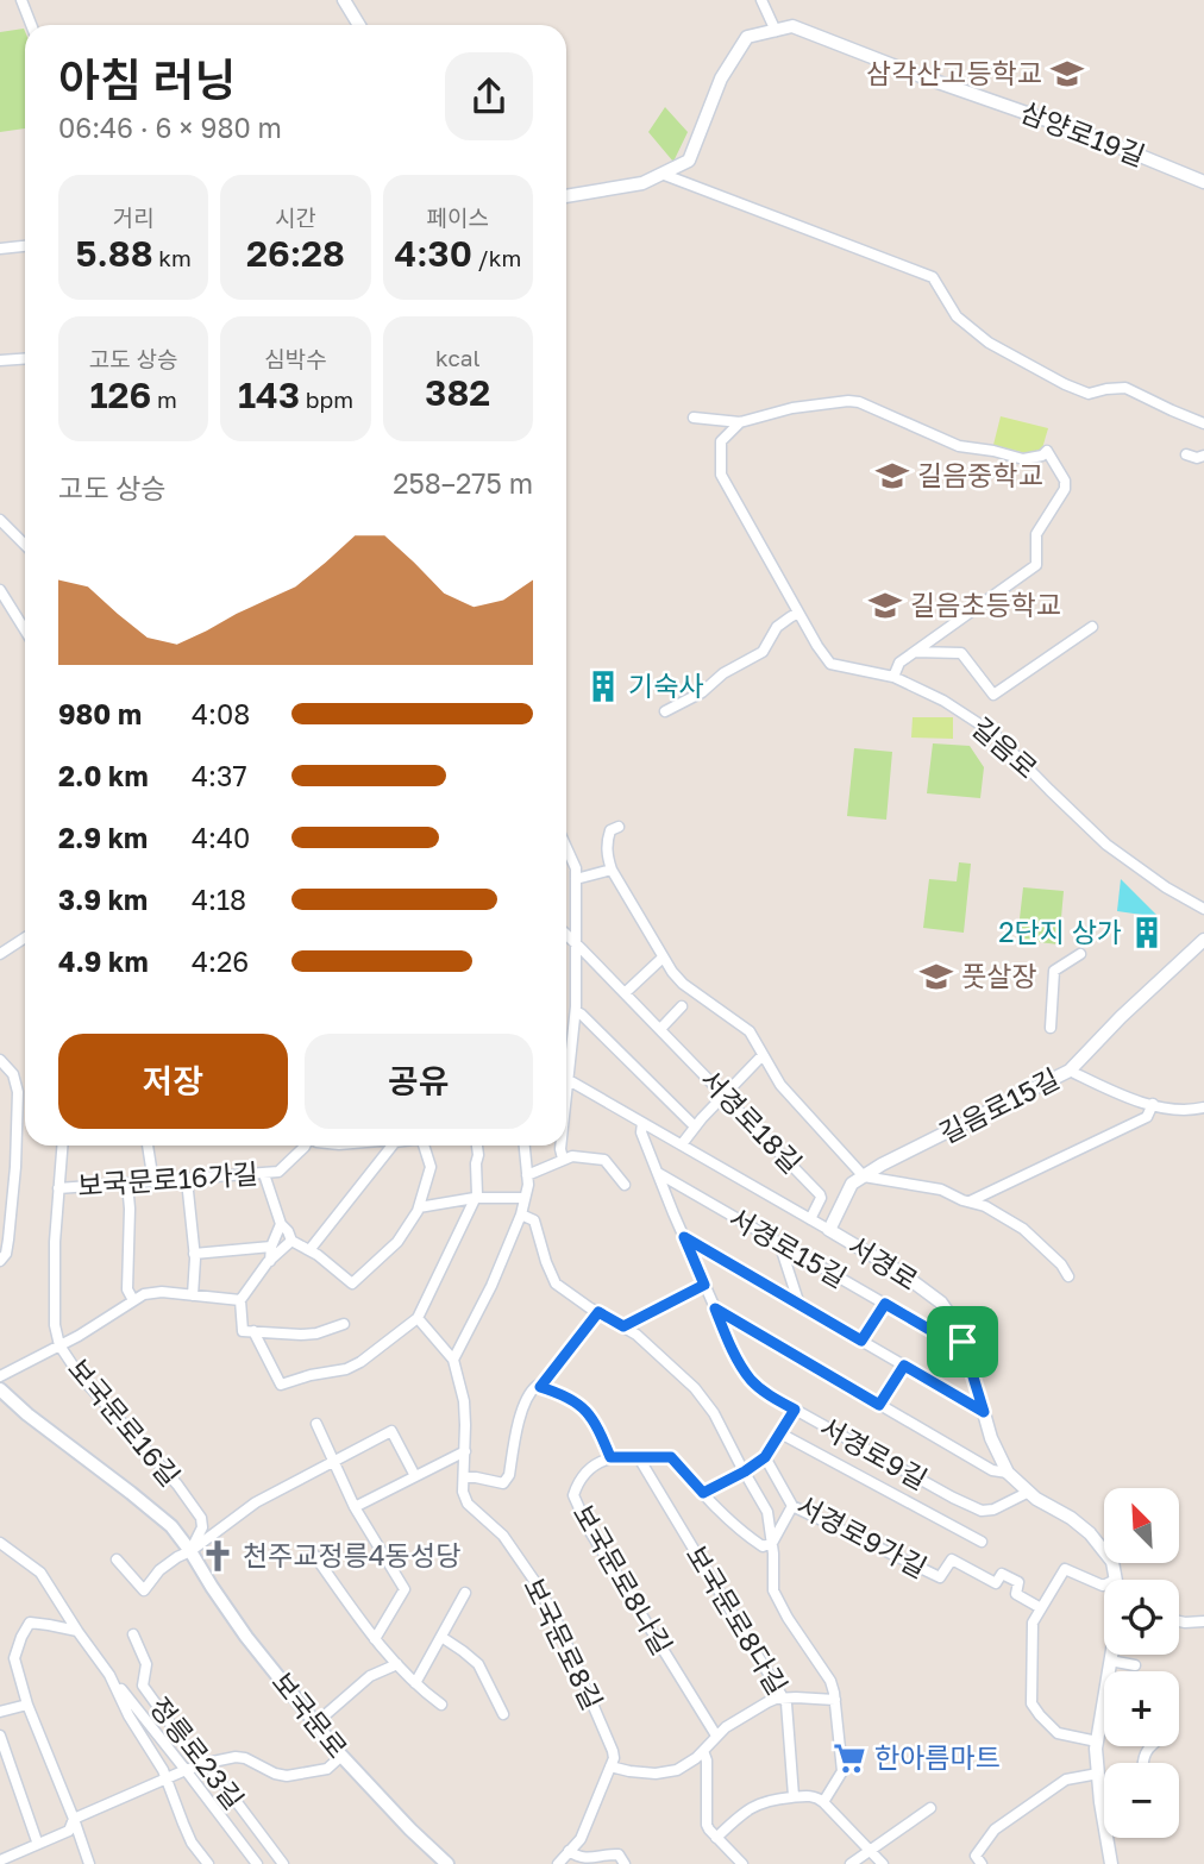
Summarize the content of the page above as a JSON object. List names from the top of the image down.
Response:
{
  "streets": {
    "main road": ["보국문로"],
    "street": [
      "삼양로19길",
      "길음로",
      "길음로15길",
      "서경로18길",
      "보국문로16가길",
      "서경로15길",
      "서경로",
      "보국문로16길",
      "서경로9길",
      "서경로9가길",
      "보국문로8나길",
      "보국문로8다길",
      "보국문로8길",
      "정릉로23길"
    ]
  },
  "crossings": [
    ["길음로15길", "서경로"],
    ["서경로18길", "서경로"],
    ["보국문로16가길", "보국문로16길"],
    ["서경로15길", "서경로"],
    ["서경로15길", "서경로9길"],
    ["서경로", "서경로9길"],
    ["보국문로16길", "보국문로"]
  ],
  "places": {
    "school or university": [
      "삼각산고등학교",
      "길음중학교",
      "길음초등학교",
      "풋살장"
    ],
    "building": ["기숙사", "2단지 상가"],
    "church": ["천주교정릉4동성당"],
    "supermarket": ["한아름마트"]
  },
  "north": "top left",
  "page": {
    "heading": ["아침 러닝", "06:46 · 6 × 980 m"],
    "stats": [
      ["거리", "5.88 km"],
      ["시간", "26:28"],
      ["페이스", "4:30 /km"],
      ["고도 상승", "126 m"],
      ["심박수", "143 bpm"],
      ["kcal", "382"]
    ],
    "chart": ["고도 상승", "258–275 m"],
    "list": [
      {
        "name": "980 m",
        "note": "4:08"
      },
      {
        "name": "2.0 km",
        "note": "4:37"
      },
      {
        "name": "2.9 km",
        "note": "4:40"
      },
      {
        "name": "3.9 km",
        "note": "4:18"
      },
      {
        "name": "4.9 km",
        "note": "4:26"
      }
    ],
    "buttons": ["저장", "공유"],
    "map_buttons": ["+", "−"]
  }
}
